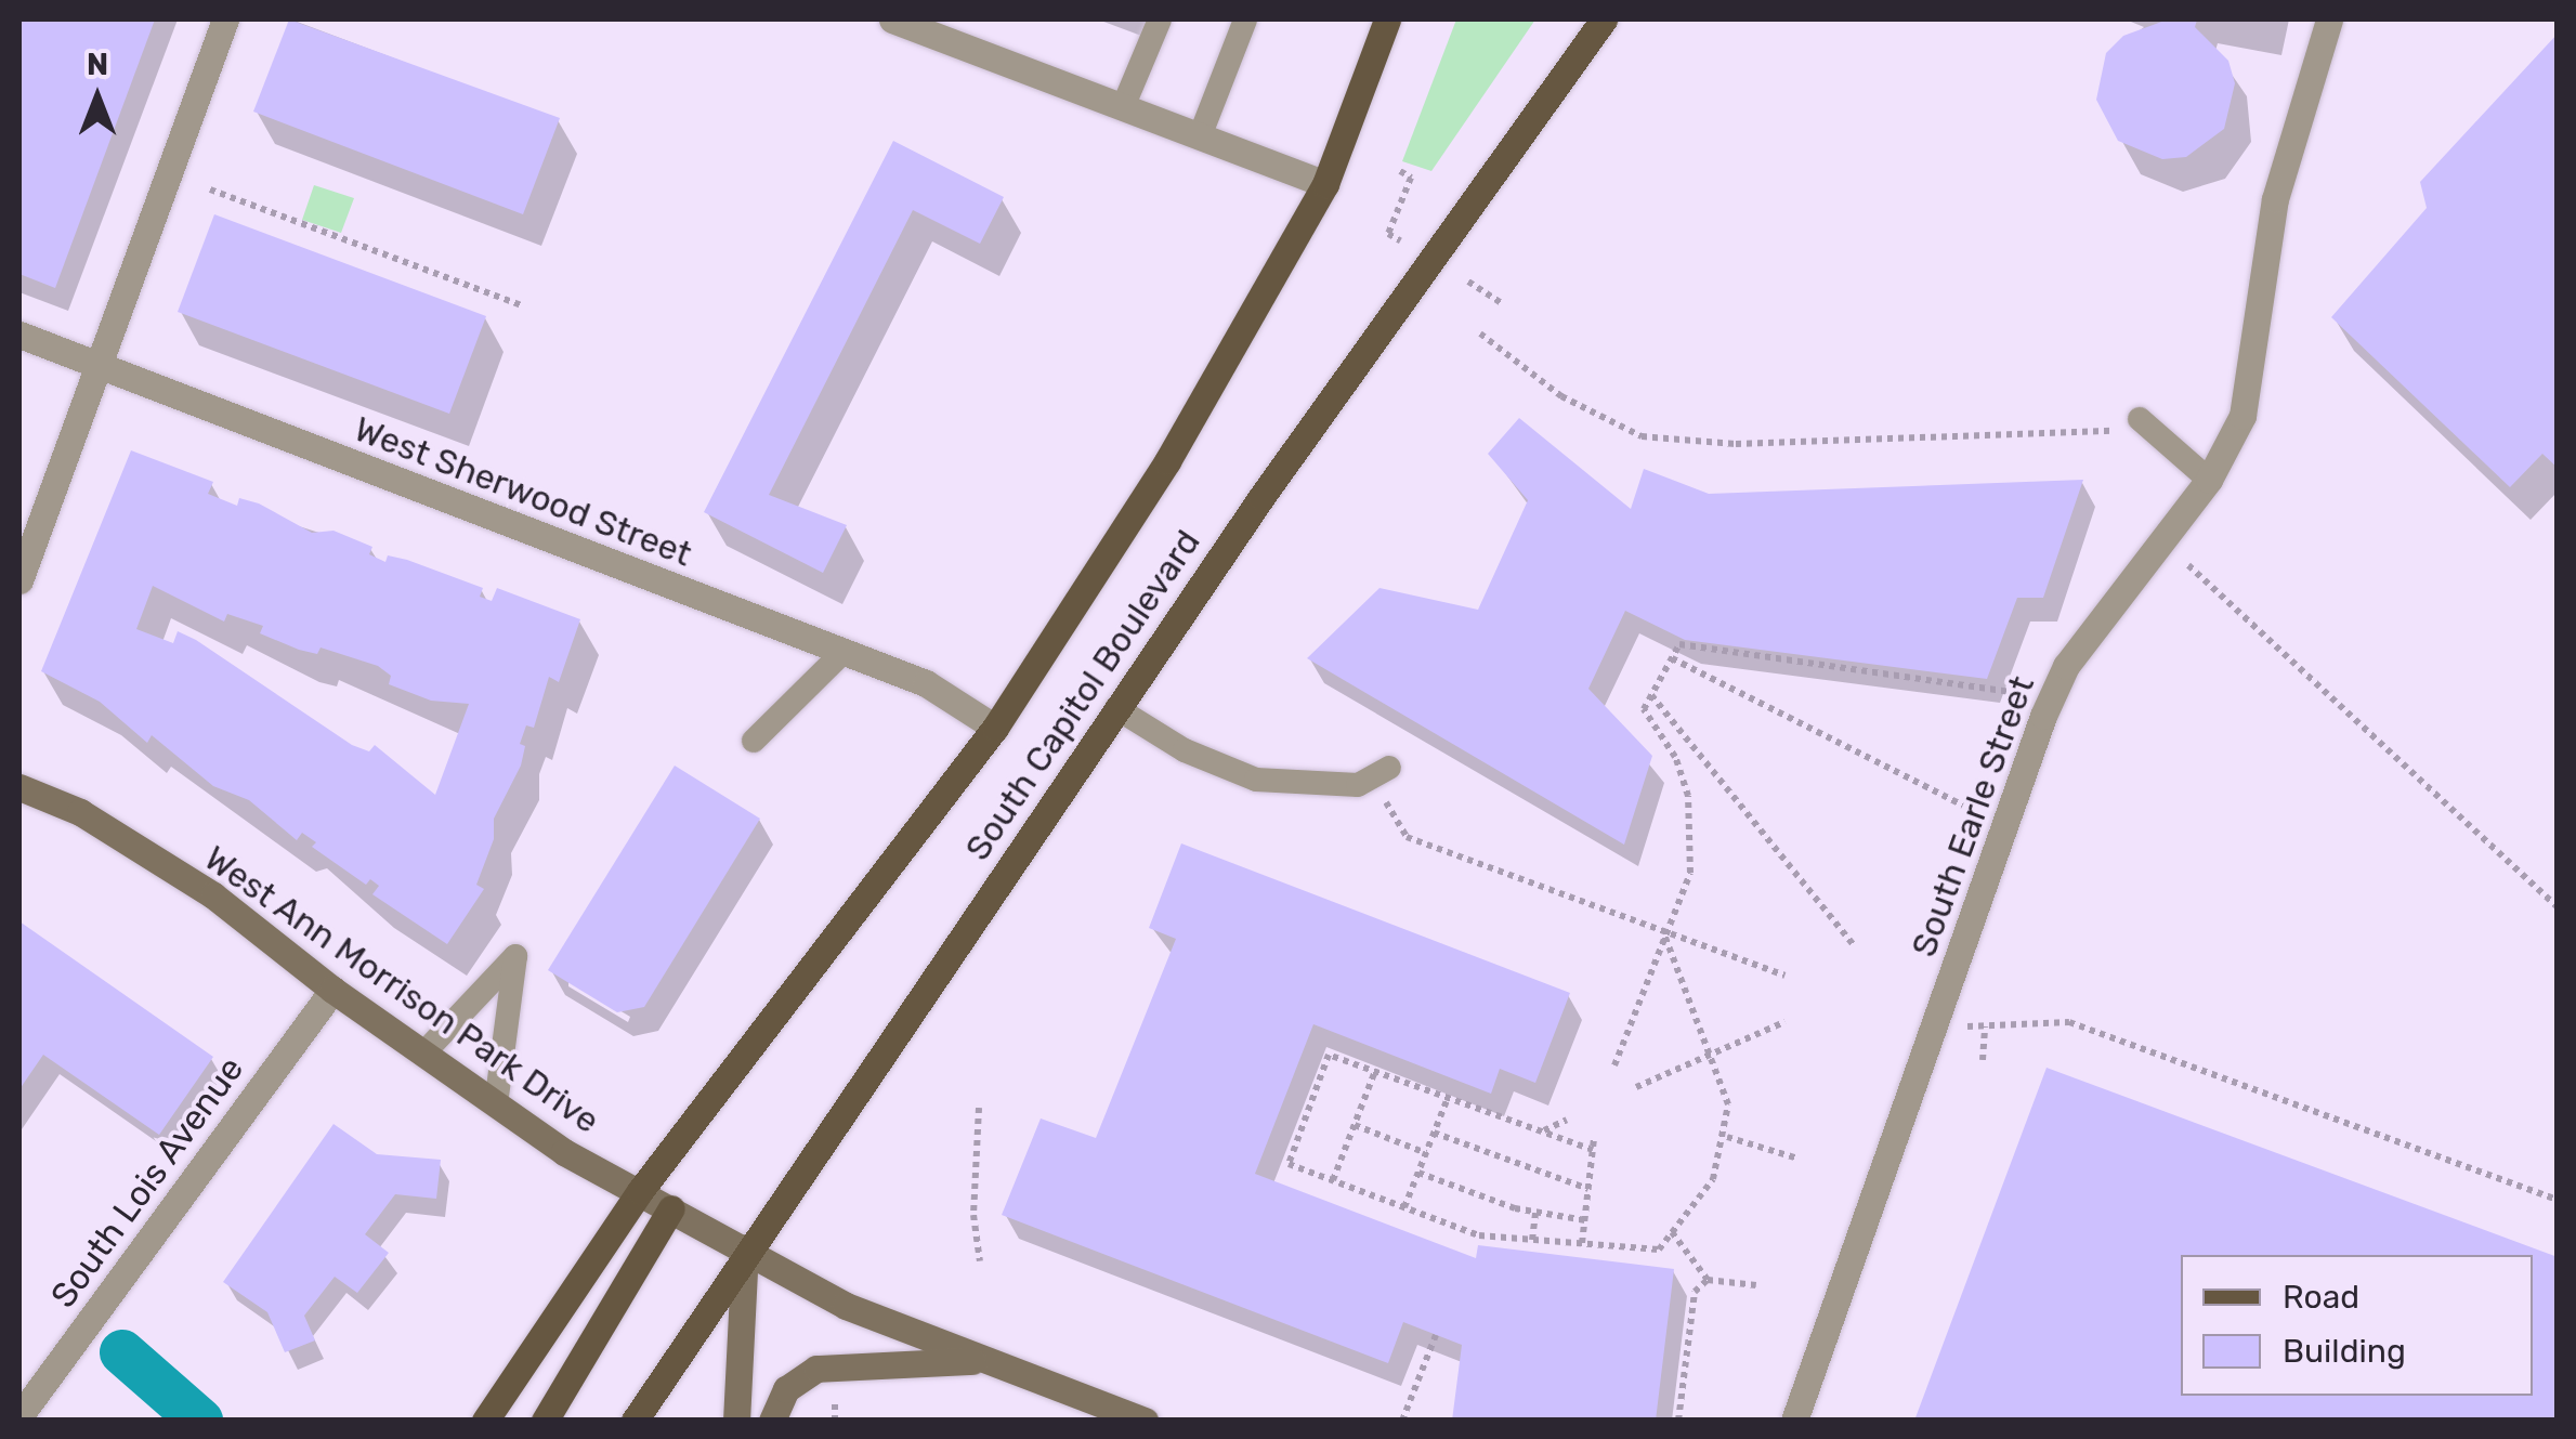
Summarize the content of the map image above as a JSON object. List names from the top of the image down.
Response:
{
  "streets": {
    "main road": ["South Capitol Boulevard"],
    "street": [
      "West Sherwood Street",
      "South Earle Street",
      "West Ann Morrison Park Drive",
      "South Lois Avenue"
    ]
  },
  "crossings": [
    ["West Sherwood Street", "South Capitol Boulevard"],
    ["South Capitol Boulevard", "West Ann Morrison Park Drive"],
    ["West Ann Morrison Park Drive", "South Lois Avenue"]
  ],
  "legend": ["Road", "Building"],
  "north": "top"
}
